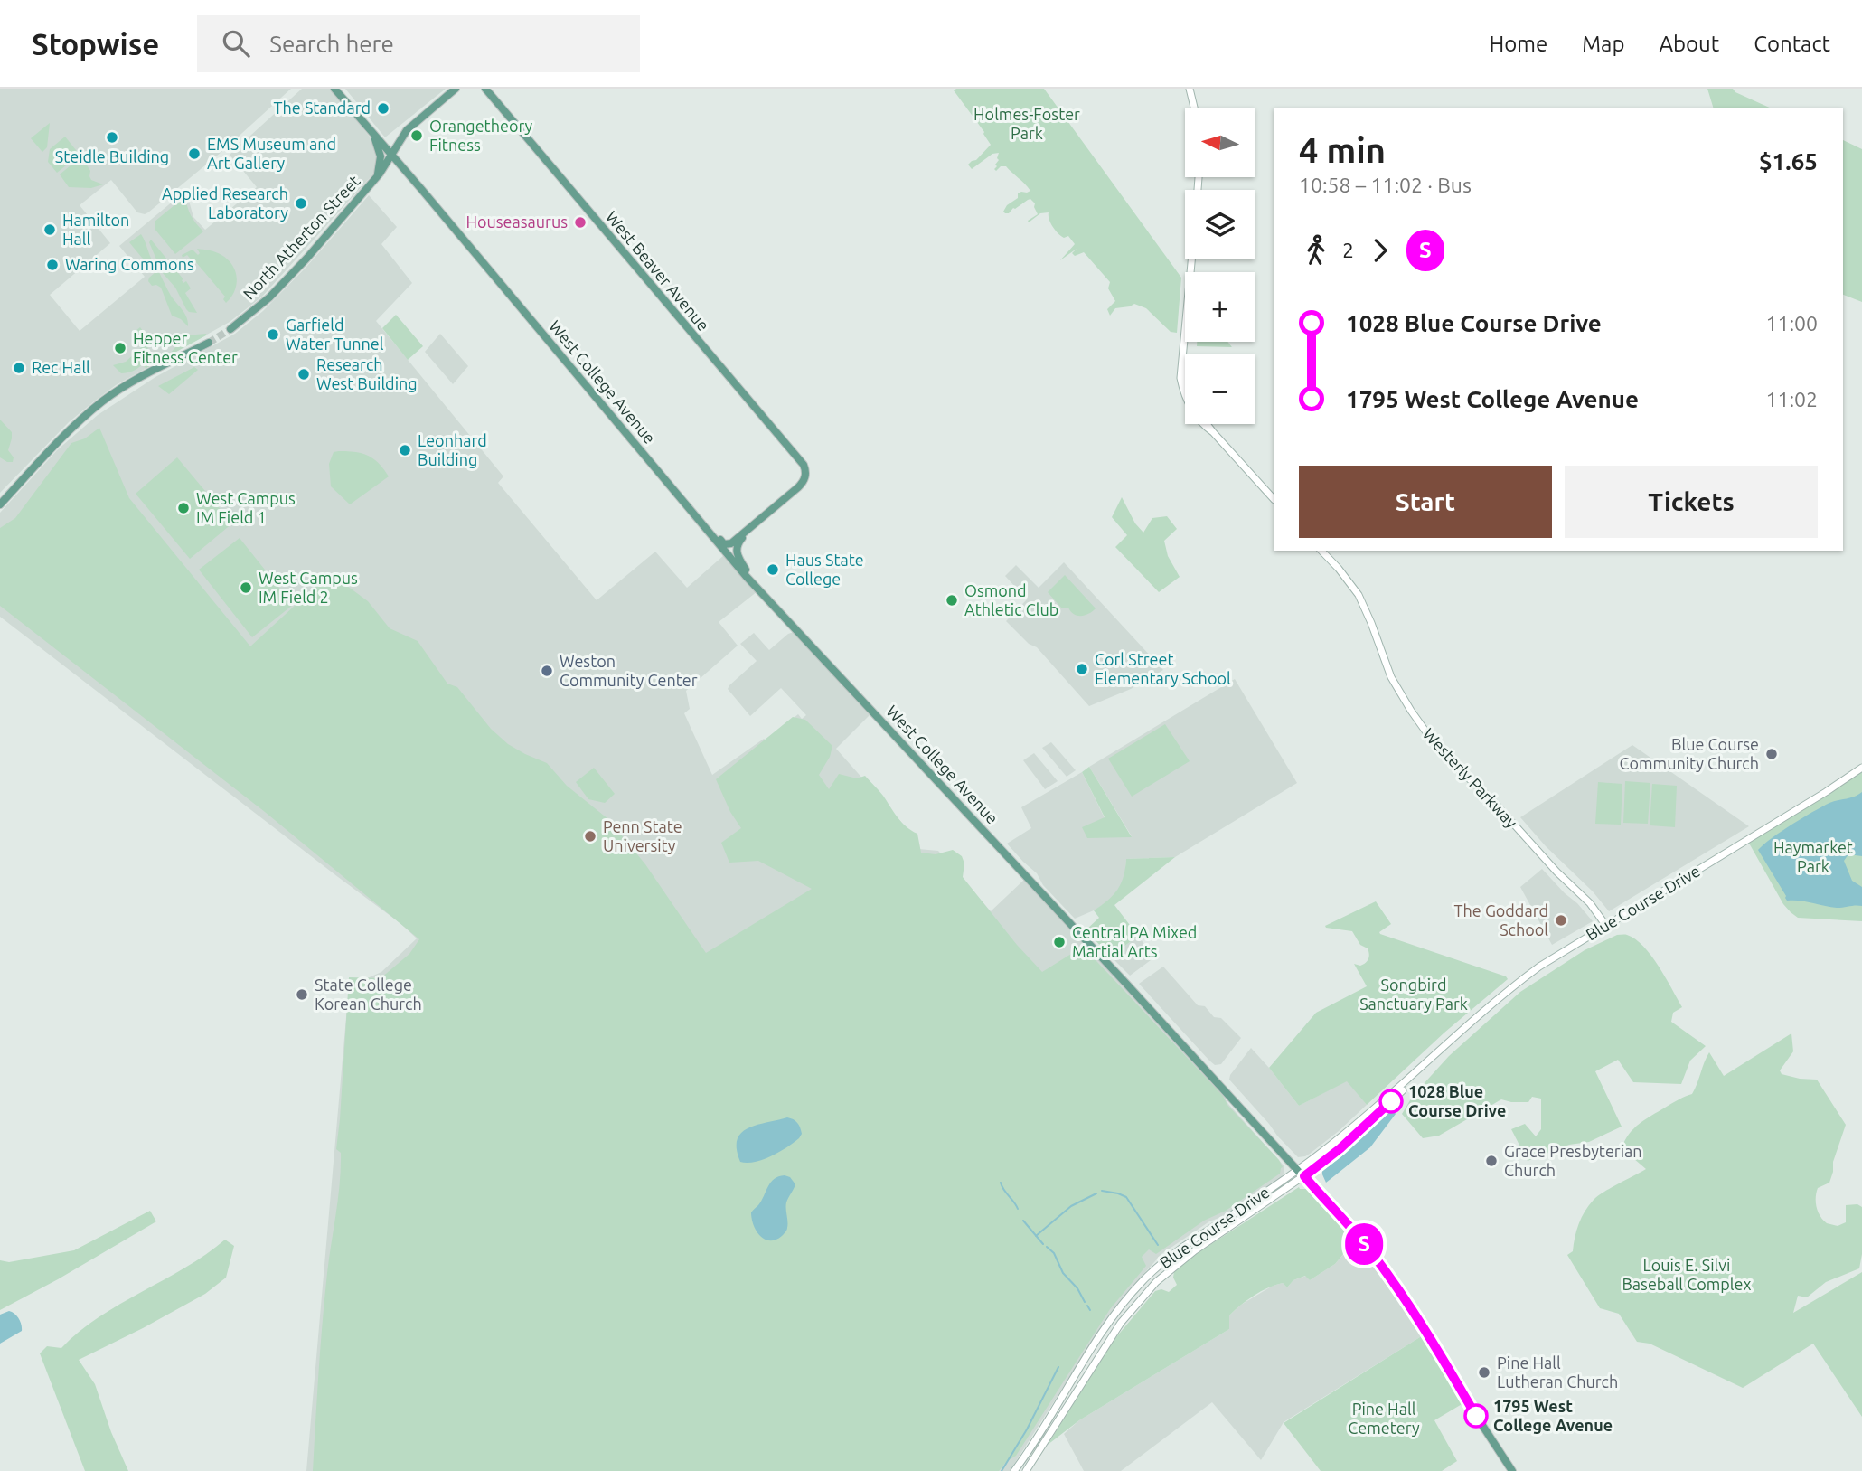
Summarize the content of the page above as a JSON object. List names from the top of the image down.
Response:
{
  "streets": {
    "main road": [
      "North Atherton Street",
      "West Beaver Avenue",
      "West College Avenue",
      "Westerly Parkway",
      "Blue Course Drive"
    ]
  },
  "crossings": [
    ["North Atherton Street", "West College Avenue"],
    ["West College Avenue", "Blue Course Drive"],
    ["Westerly Parkway", "Blue Course Drive"]
  ],
  "parks": [
    "Holmes-Foster Park",
    "Haymarket Park",
    "Songbird Sanctuary Park",
    "Louis E. Silvi Baseball Complex",
    "Pine Hall Cemetery"
  ],
  "places": [
    "The Standard",
    "Orangetheory Fitness",
    "Steidle Building",
    "EMS Museum and Art Gallery",
    "Applied Research Laboratory",
    "Houseasaurus",
    "Hamilton Hall",
    "Waring Commons",
    "Garfield Water Tunnel",
    "Hepper Fitness Center",
    "Rec Hall",
    "Research West Building",
    "Leonhard Building",
    "West Campus IM Field 1",
    "Haus State College",
    "West Campus IM Field 2",
    "Osmond Athletic Club",
    "Corl Street Elementary School",
    "Weston Community Center",
    "Blue Course Community Church",
    "Penn State University",
    "The Goddard School",
    "Central PA Mixed Martial Arts",
    "State College Korean Church",
    "1028 Blue Course Drive",
    "Grace Presbyterian Church",
    "Pine Hall Lutheran Church",
    "1795 West College Avenue"
  ],
  "lines": ["bus line S"],
  "north": "left",
  "page": {
    "header": "Stopwise",
    "search": "Search here",
    "nav": [
      "Home",
      "Map",
      "About",
      "Contact"
    ],
    "on_map": "S",
    "map_buttons": ["+", "−"],
    "heading": ["4 min", "10:58 – 11:02 · Bus", "$1.65"],
    "legs": ["2", "S"],
    "list": [
      {
        "name": "1028 Blue Course Drive",
        "value": "11:00"
      },
      {
        "name": "1795 West College Avenue",
        "value": "11:02"
      }
    ],
    "buttons": ["Start", "Tickets"]
  }
}
